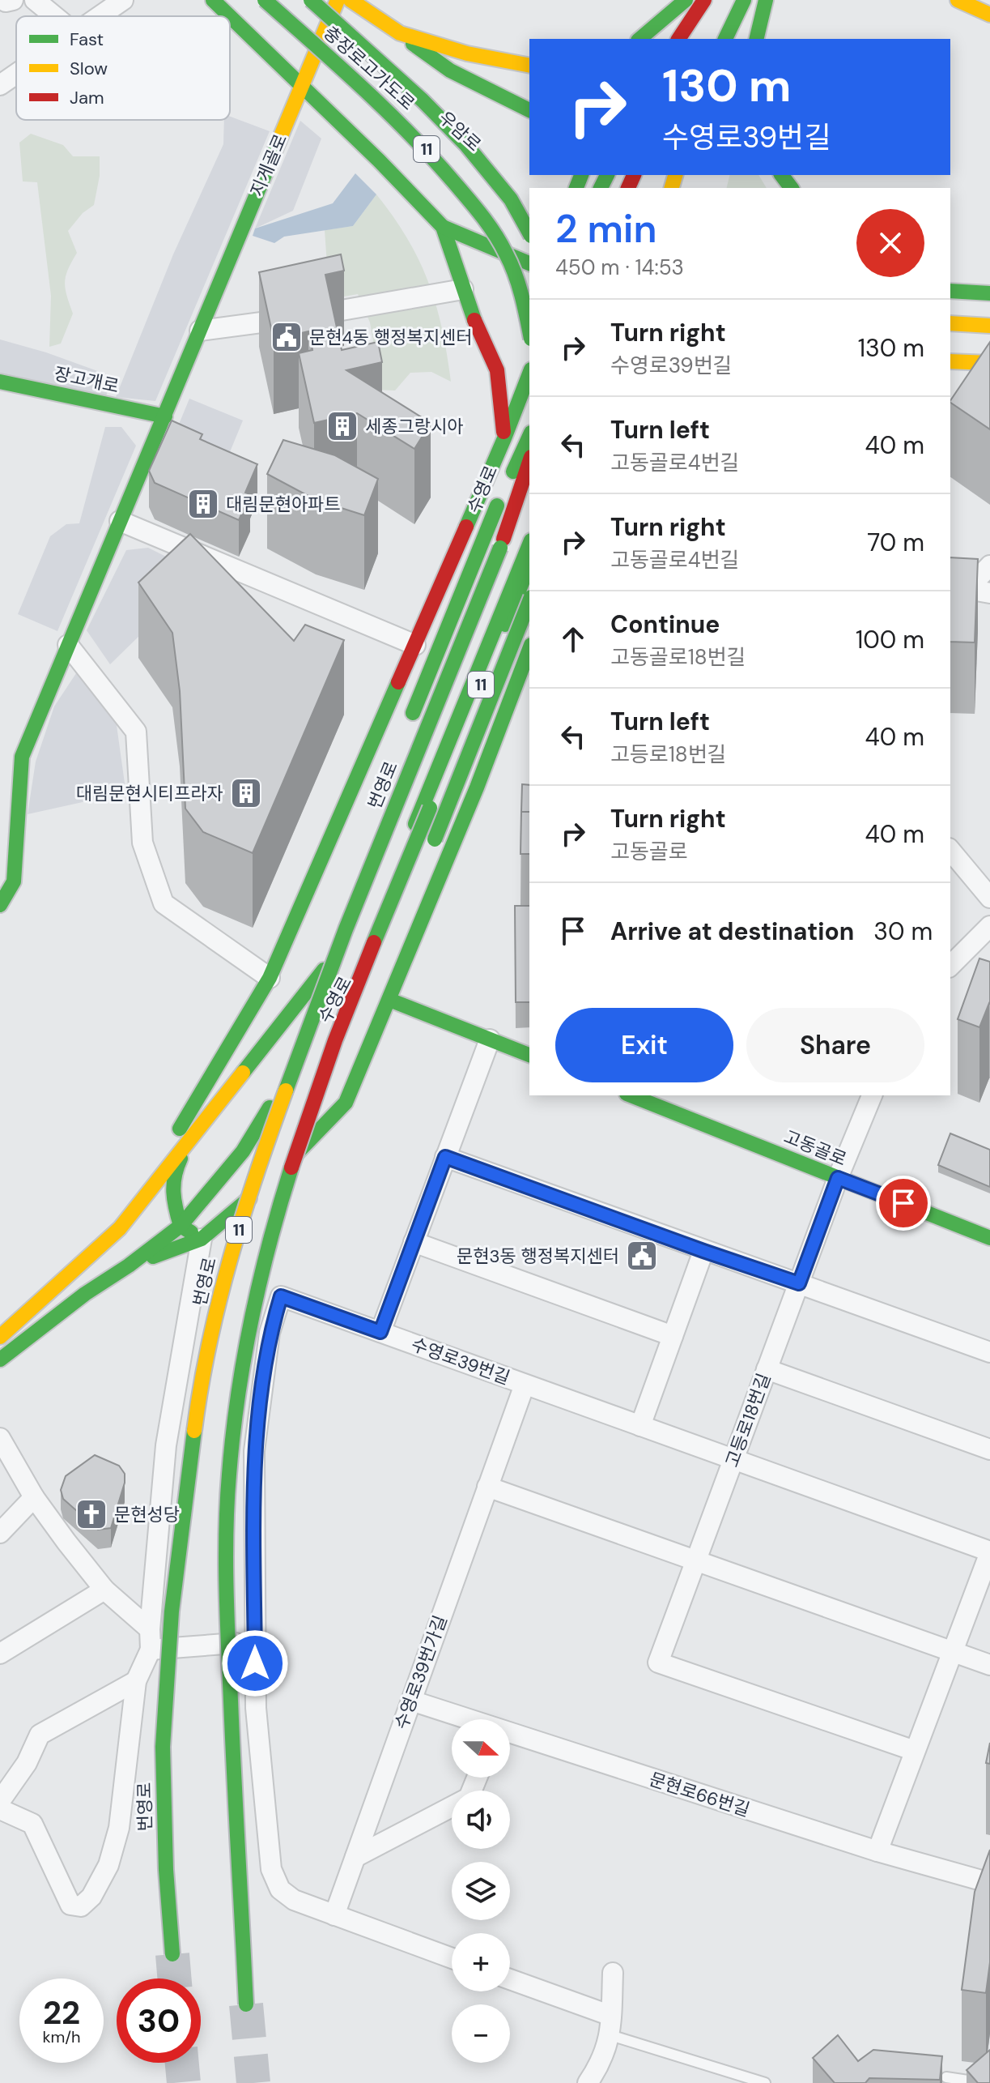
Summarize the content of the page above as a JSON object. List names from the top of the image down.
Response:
{
  "streets": {
    "main road": [
      "충장로고가도로",
      "우암로",
      "11",
      "지게골로",
      "장고개로",
      "수영로",
      "번영로",
      "고동골로"
    ],
    "street": [
      "수영로39번길",
      "고등로18번길",
      "수영로39번가길",
      "문현로66번길"
    ]
  },
  "crossings": [
    ["지게골로", "장고개로"],
    ["고동골로", "고등로18번길"],
    ["수영로39번길", "고등로18번길"],
    ["수영로39번길", "수영로39번가길"],
    ["수영로39번가길", "문현로66번길"]
  ],
  "places": {
    "public building": ["문현4동 행정복지센터", "문현3동 행정복지센터"],
    "building": ["세종그랑시아", "대림문현아파트", "대림문현시티프라자"],
    "church": ["문현성당"]
  },
  "legend": ["Fast", "Slow", "Jam"],
  "north": "right",
  "page": {
    "turn": ["130 m", "수영로39번길"],
    "heading": ["2 min", "450 m · 14:53"],
    "list": [
      {
        "name": "Turn right",
        "note": "수영로39번길",
        "value": "130 m"
      },
      {
        "name": "Turn left",
        "note": "고동골로4번길",
        "value": "40 m"
      },
      {
        "name": "Turn right",
        "note": "고동골로4번길",
        "value": "70 m"
      },
      {
        "name": "Continue",
        "note": "고동골로18번길",
        "value": "100 m"
      },
      {
        "name": "Turn left",
        "note": "고등로18번길",
        "value": "40 m"
      },
      {
        "name": "Turn right",
        "note": "고동골로",
        "value": "40 m"
      },
      {
        "name": "Arrive at destination",
        "value": "30 m"
      }
    ],
    "buttons": ["Exit", "Share"],
    "map_buttons": ["+", "−"],
    "speed": "22 km/h",
    "limit": "30"
  }
}
